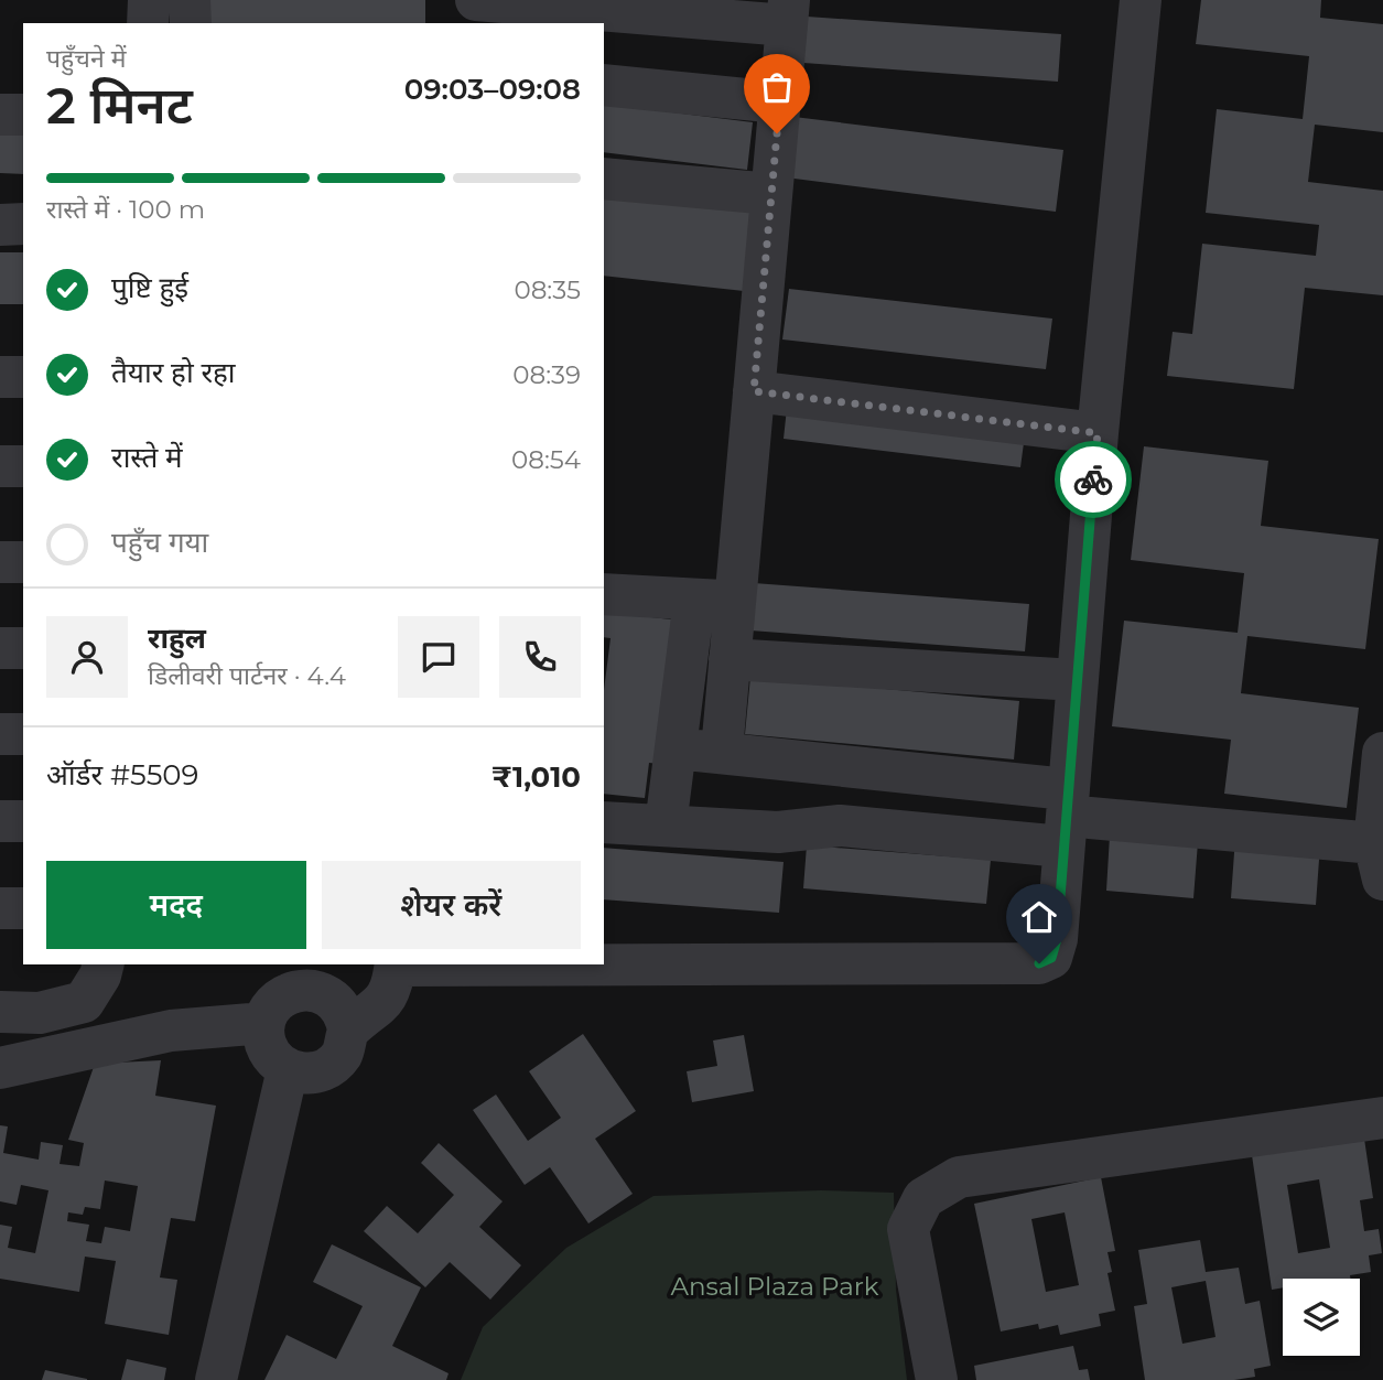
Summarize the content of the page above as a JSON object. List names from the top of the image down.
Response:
{
  "parks": ["Ansal Plaza Park"],
  "page": {
    "heading": ["2 मिनट", "पहुँचने में", "09:03–09:08"],
    "panel": [
      "राहुल",
      "डिलीवरी पार्टनर · 4.4",
      "ऑर्डर #5509",
      "₹1,010"
    ],
    "bar": "रास्ते में · 100 m",
    "list": [
      ["पुष्टि हुई", "08:35"],
      ["तैयार हो रहा", "08:39"],
      ["रास्ते में", "08:54"],
      "पहुँच गया"
    ],
    "buttons": ["मदद", "शेयर करें"]
  }
}
